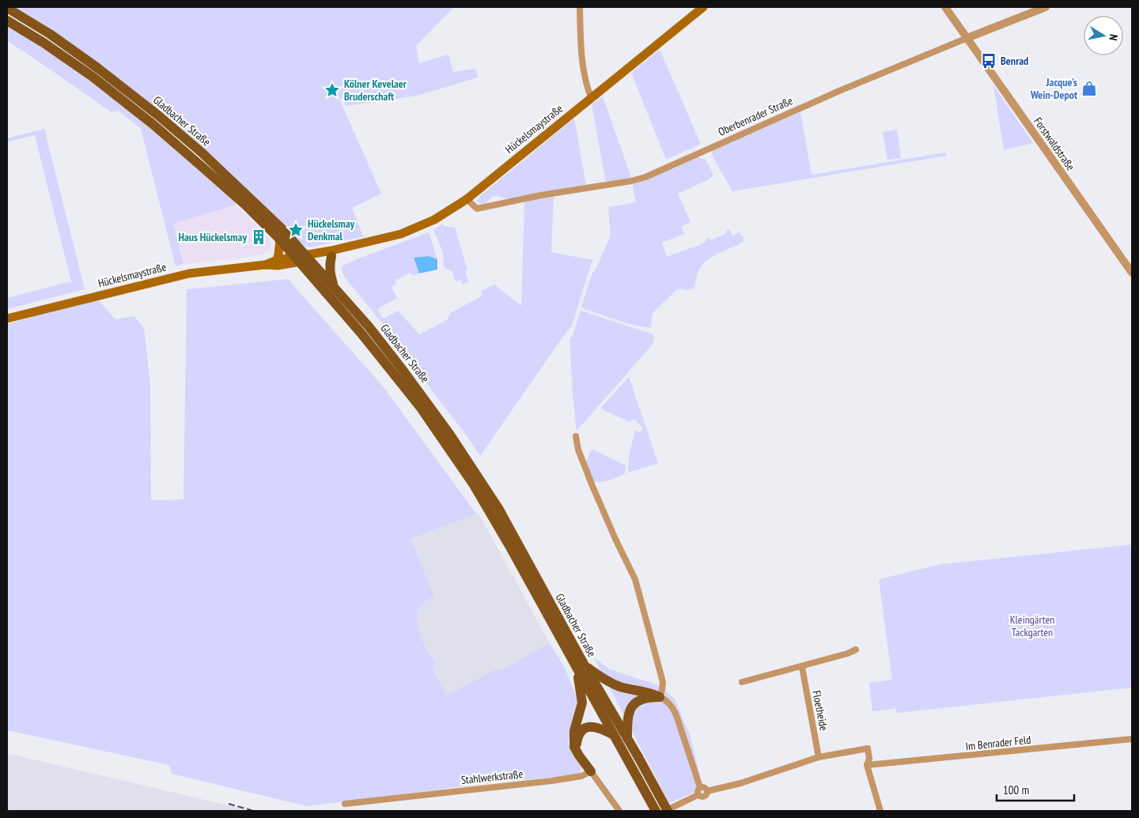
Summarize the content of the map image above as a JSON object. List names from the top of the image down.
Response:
{
  "streets": {
    "main road": ["Gladbacher Straße", "Hückelsmaystraße"],
    "street": [
      "Oberbenrader Straße",
      "Forstwaldstraße",
      "Floetheide",
      "Im Benrader Feld",
      "Stahlwerkstraße"
    ]
  },
  "crossings": [
    ["Oberbenrader Straße", "Hückelsmaystraße"],
    ["Oberbenrader Straße", "Forstwaldstraße"],
    ["Gladbacher Straße", "Hückelsmaystraße"]
  ],
  "parks": ["Kleingärten Tackgarten"],
  "places": {
    "bus stop": ["Benrad"],
    "shop": ["Jacque's Wein-Depot"],
    "place": ["Kölner Kevelaer Bruderschaft", "Hückelsmay Denkmal"],
    "building": ["Haus Hückelsmay"]
  },
  "scale_bar": "100 m",
  "north": "right"
}
